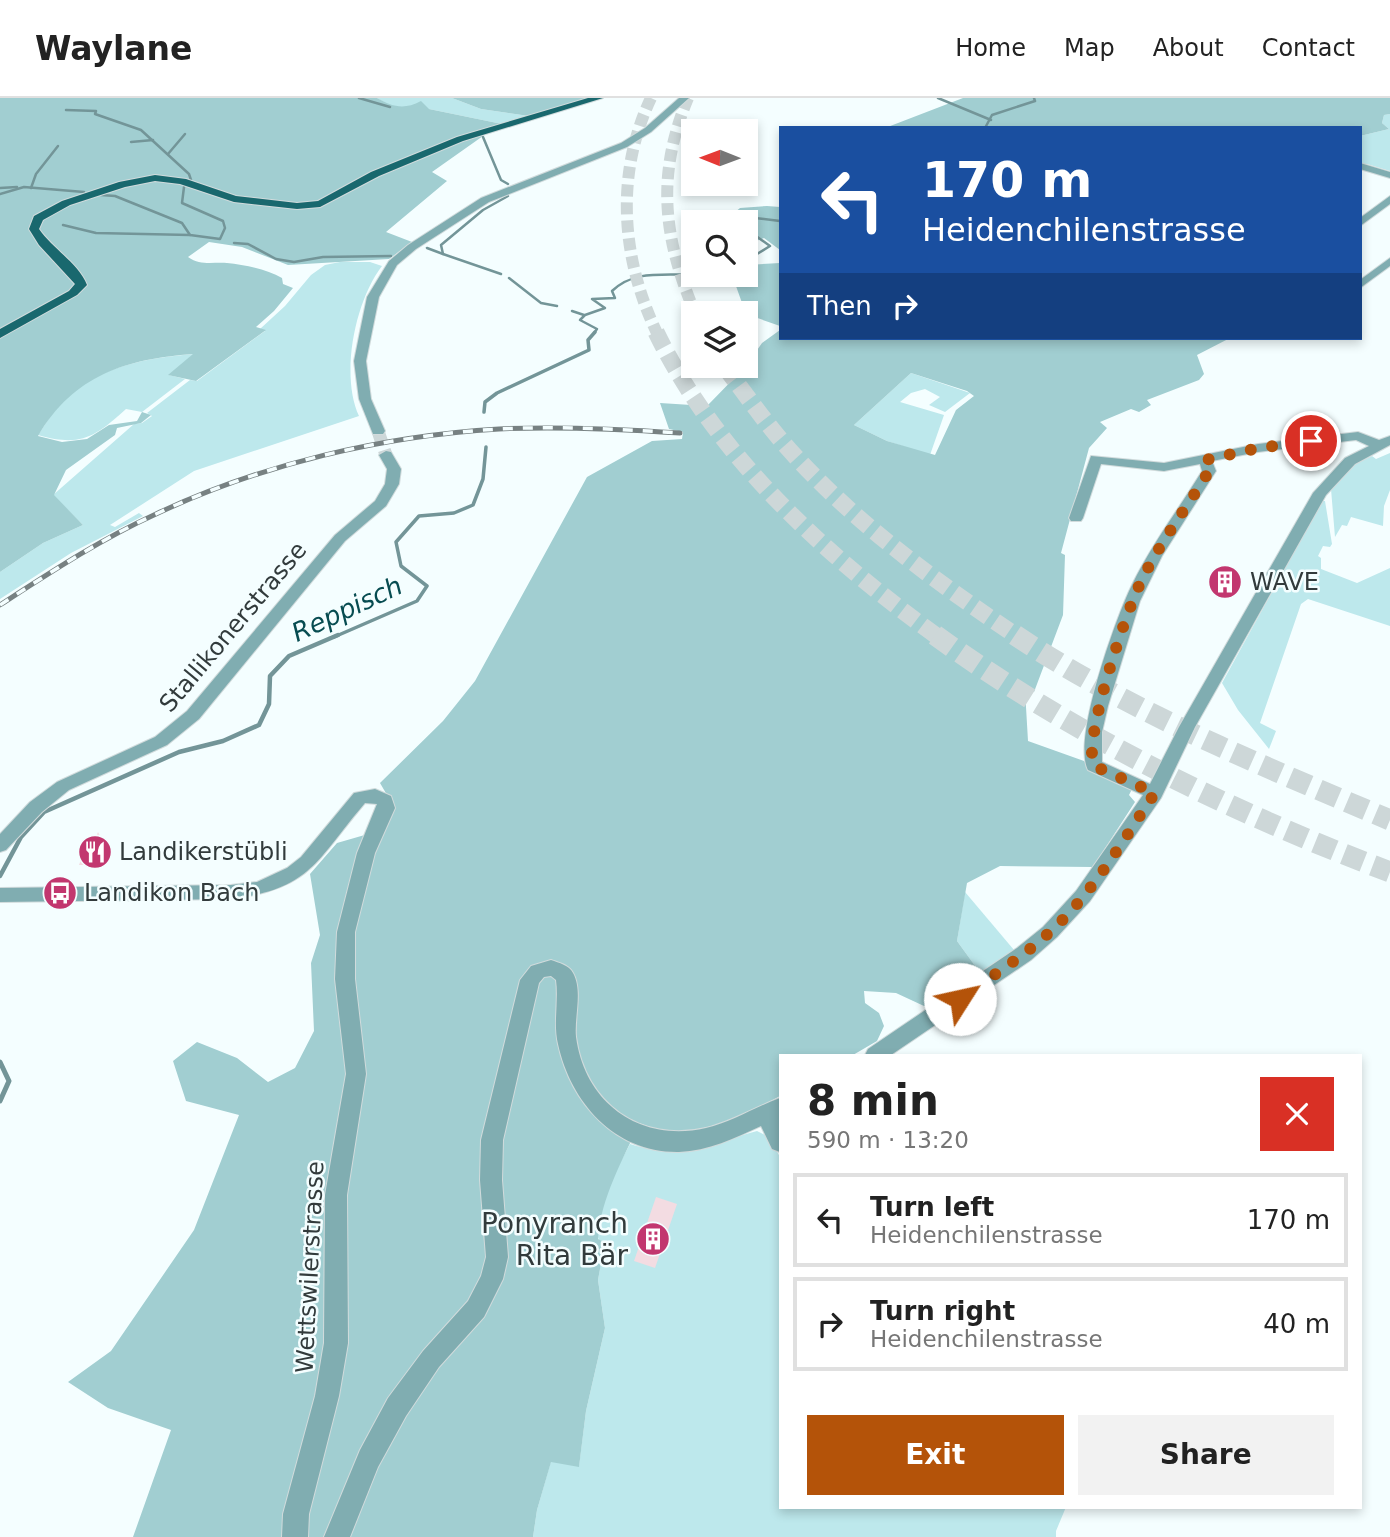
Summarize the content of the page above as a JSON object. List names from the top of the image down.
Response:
{
  "streets": {
    "street": ["Stallikonerstrasse", "Wettswilerstrasse"]
  },
  "water": ["Reppisch"],
  "places": {
    "building": ["WAVE", "Ponyranch Rita Bär"],
    "restaurant": ["Landikerstübli"],
    "bus stop": ["Landikon Bach"]
  },
  "north": "left",
  "page": {
    "header": "Waylane",
    "nav": [
      "Home",
      "Map",
      "About",
      "Contact"
    ],
    "turn": ["170 m", "Heidenchilenstrasse"],
    "then": "Then",
    "heading": ["8 min", "590 m · 13:20"],
    "list": [
      {
        "name": "Turn left",
        "note": "Heidenchilenstrasse",
        "value": "170 m"
      },
      {
        "name": "Turn right",
        "note": "Heidenchilenstrasse",
        "value": "40 m"
      }
    ],
    "buttons": ["Exit", "Share"]
  }
}
